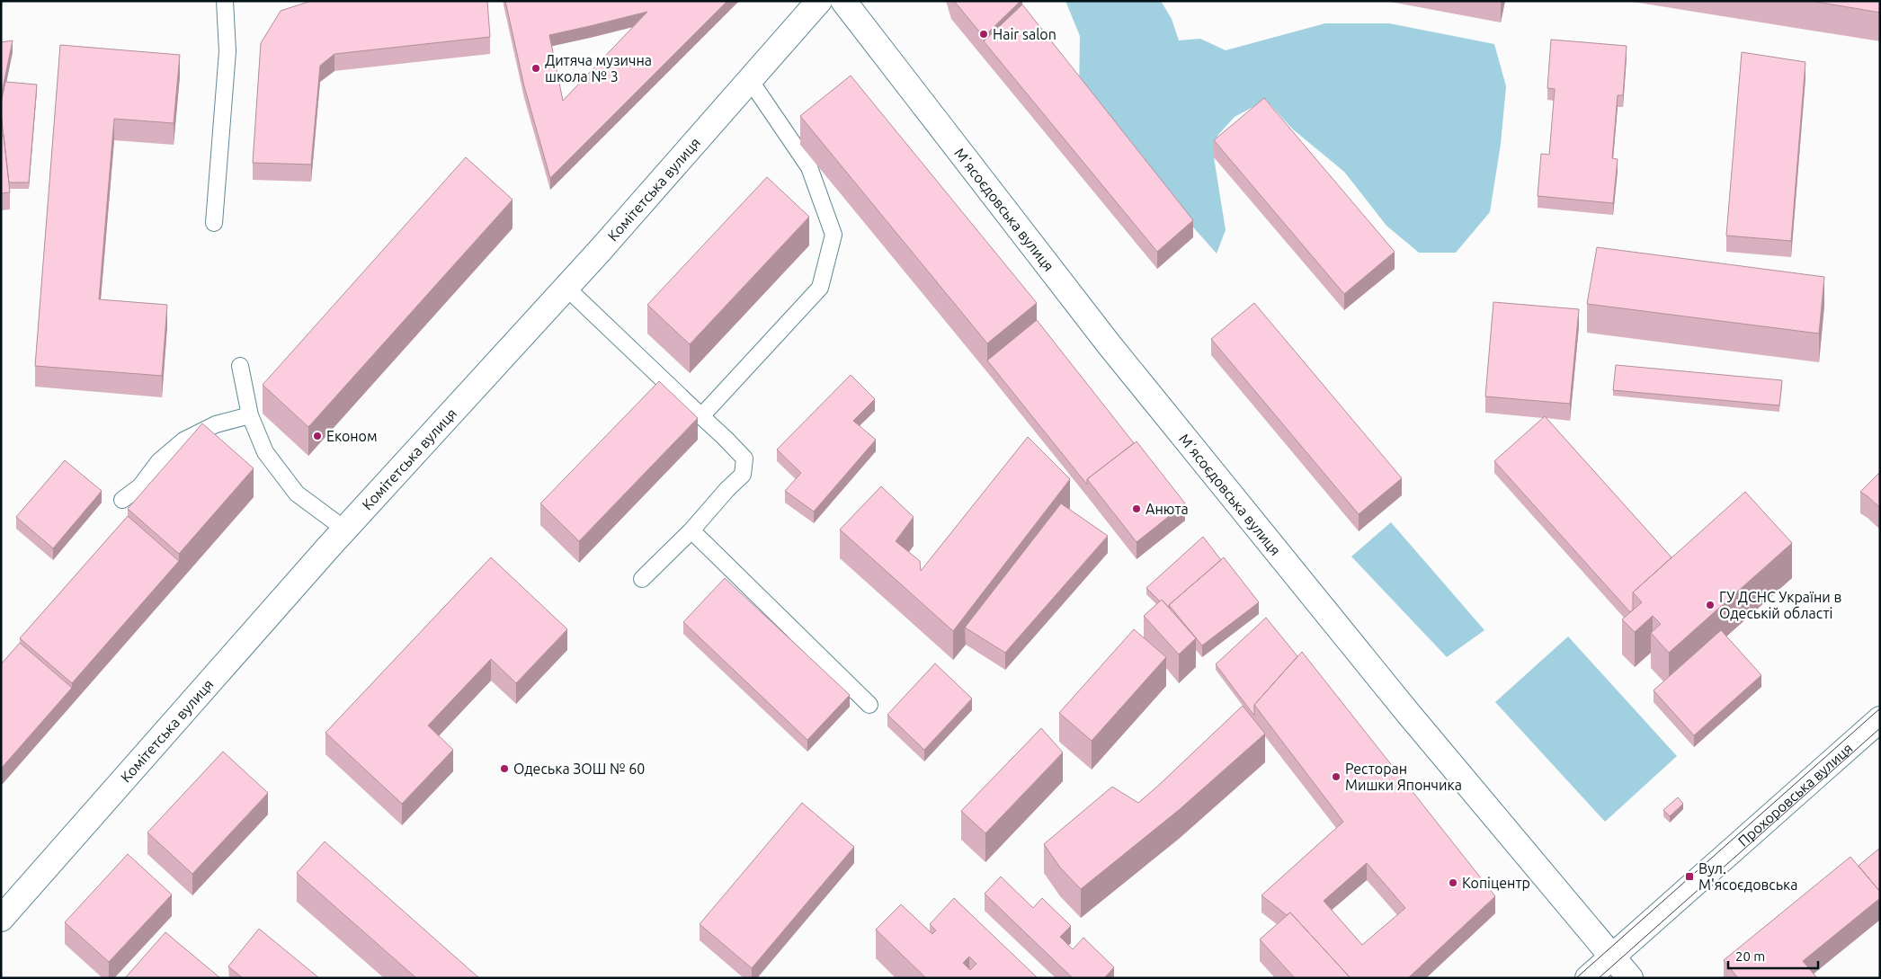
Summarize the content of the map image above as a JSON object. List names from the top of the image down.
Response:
{
  "streets": {
    "main road": ["Комітетська вулиця", "Мʼясоєдовська вулиця", "Прохоровська вулиця"]
  },
  "crossings": [
    ["Мʼясоєдовська вулиця", "Прохоровська вулиця"]
  ],
  "places": {
    "other": [
      "Hair salon",
      "Дитяча музична школа № 3",
      "Економ",
      "Анюта",
      "ГУ ДСНС України в Одеській області",
      "Одеська ЗОШ № 60",
      "Ресторан Мишки Япончика",
      "Копіцентр"
    ],
    "transit": ["Вул. М'ясоєдовська"]
  },
  "scale_bar": "20 m"
}
